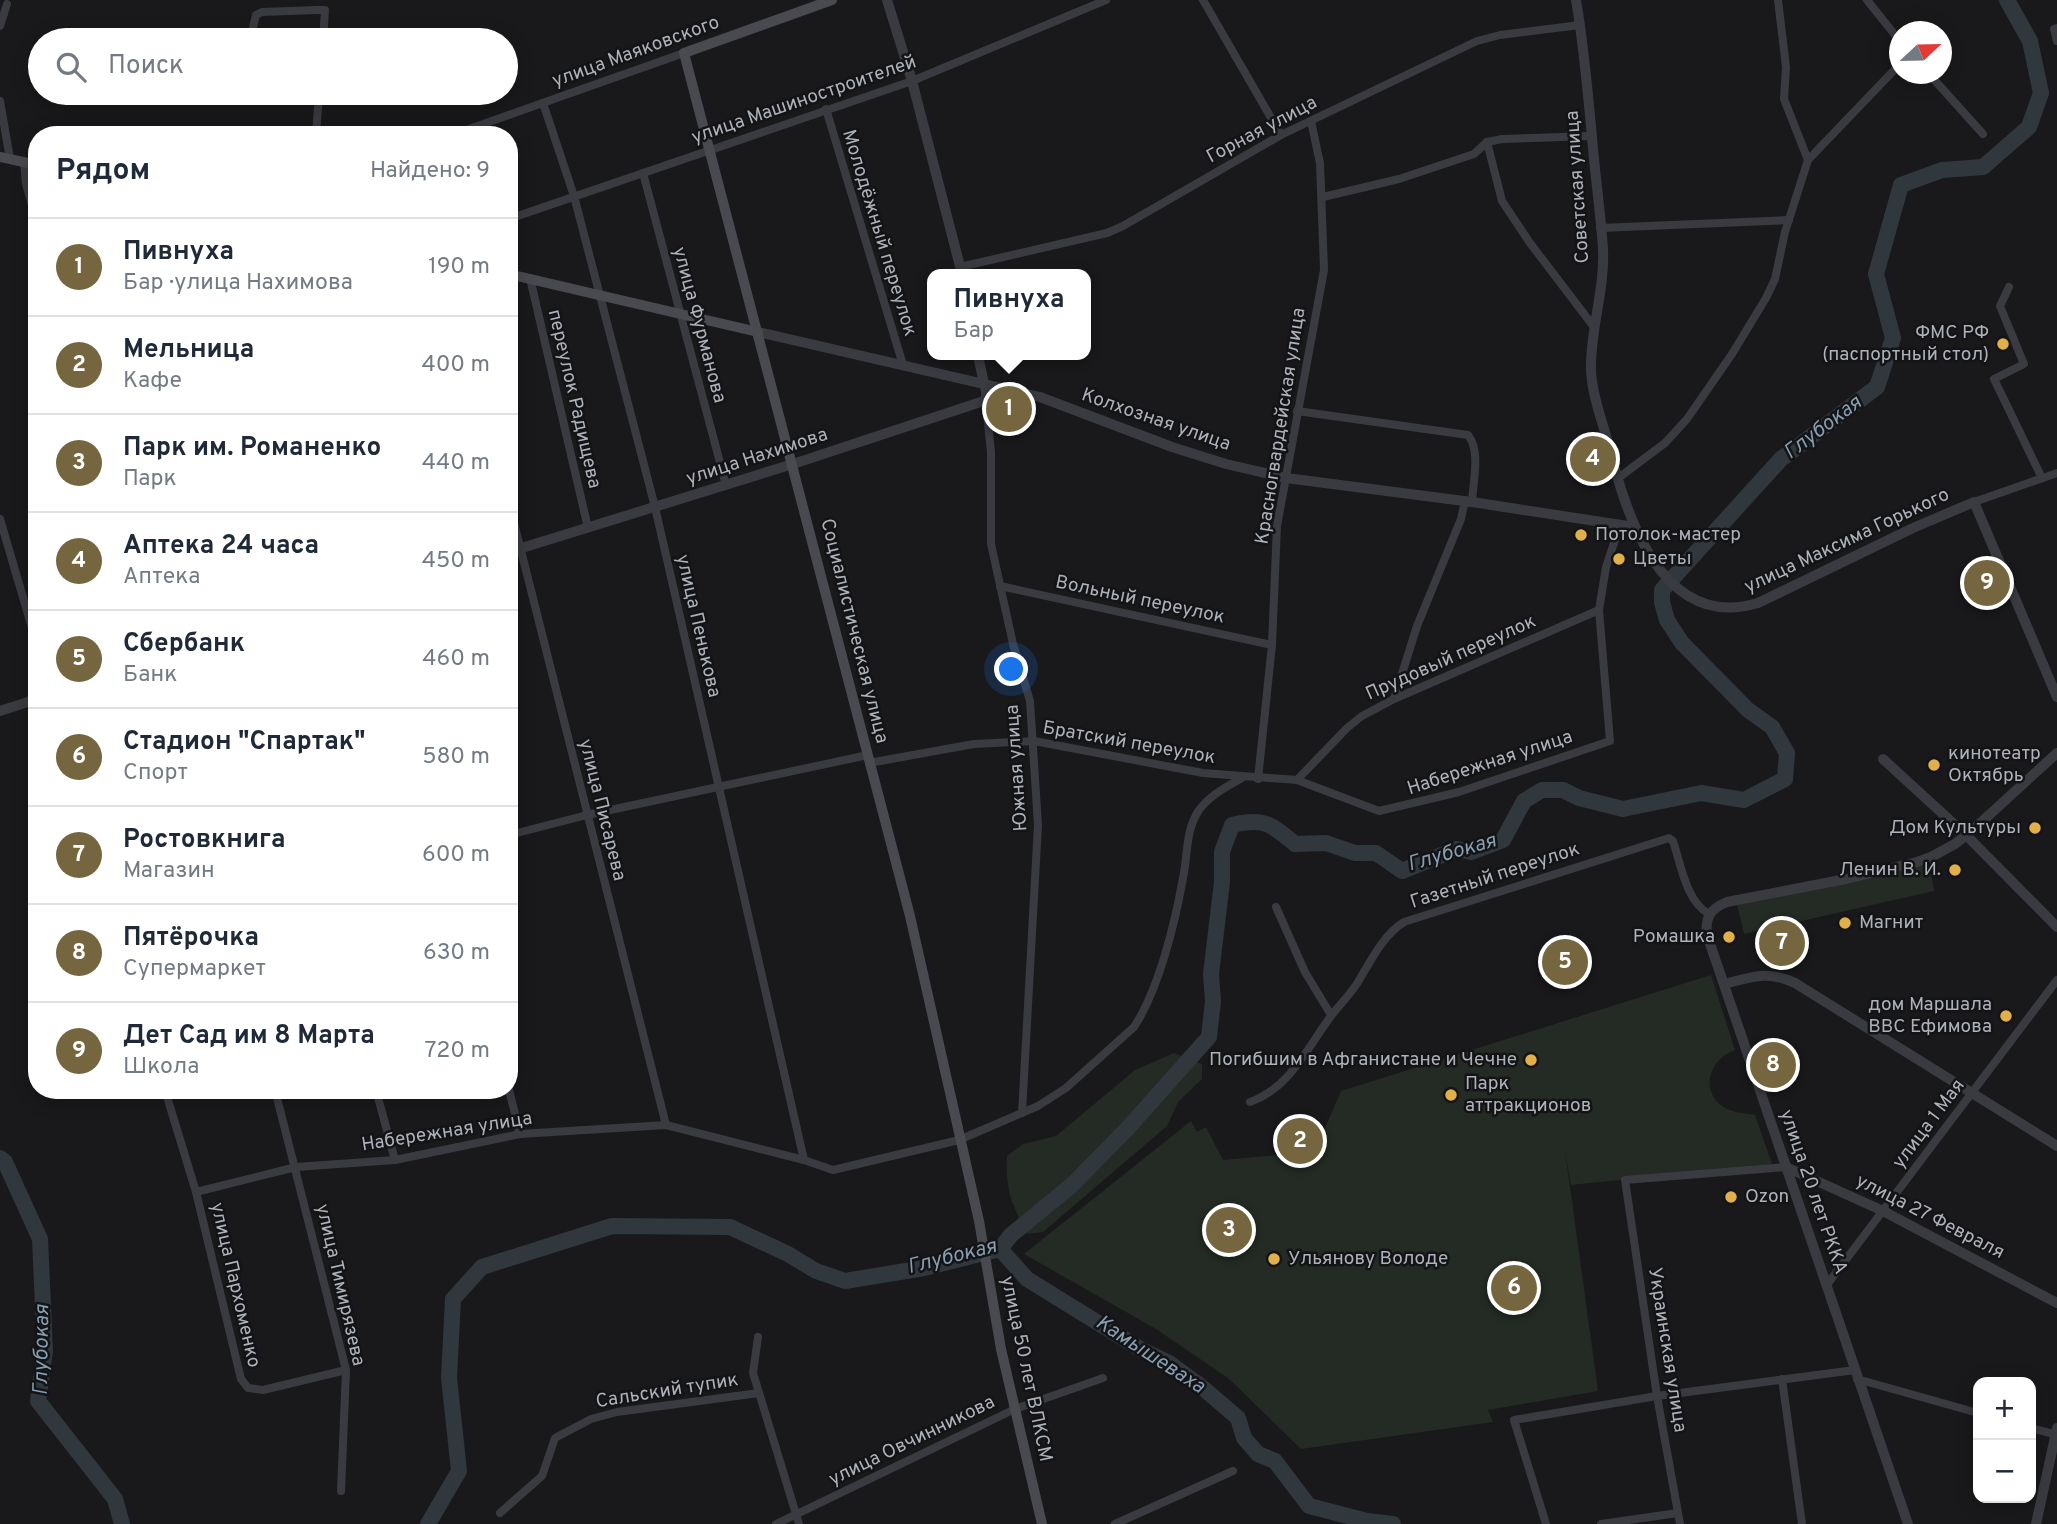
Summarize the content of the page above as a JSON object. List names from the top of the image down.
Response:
{
  "streets": {
    "main road": [
      "улица Маяковского",
      "Колхозная улица",
      "Социалистическая улица",
      "улица 50 лет ВЛКСМ"
    ],
    "street": [
      "улица Машиностроителей",
      "Горная улица",
      "Советская улица",
      "Молодёжный переулок",
      "улица Фурманова",
      "переулок Радищева",
      "Красногвардейская улица",
      "улица Нахимова",
      "улица Максима Горького",
      "Вольный переулок",
      "улица Пенькова",
      "Прудовый переулок",
      "Братский переулок",
      "Набережная улица",
      "Южная улица",
      "улица Писарева",
      "Газетный переулок",
      "улица 1 Мая",
      "улица 20 лет РККА",
      "улица 27 Февраля",
      "улица Пархоменко",
      "улица Тимирязева",
      "Украинская улица",
      "Сальский тупик",
      "улица Овчинникова"
    ]
  },
  "crossings": [
    ["улица Маяковского", "улица Пенькова"],
    ["улица Маяковского", "Социалистическая улица"],
    ["улица Машиностроителей", "Молодёжный переулок"],
    ["улица Машиностроителей", "улица Фурманова"],
    ["улица Машиностроителей", "улица Пенькова"],
    ["улица Машиностроителей", "Социалистическая улица"],
    ["Горная улица", "Советская улица"],
    ["Горная улица", "Красногвардейская улица"],
    ["Советская улица", "Колхозная улица"],
    ["Советская улица", "улица Максима Горького"],
    ["Молодёжный переулок", "Колхозная улица"],
    ["улица Фурманова", "Колхозная улица"],
    ["улица Фурманова", "улица Нахимова"],
    ["переулок Радищева", "Колхозная улица"],
    ["переулок Радищева", "улица Нахимова"],
    ["Колхозная улица", "Красногвардейская улица"],
    ["Колхозная улица", "улица Нахимова"],
    ["Колхозная улица", "улица Пенькова"],
    ["Колхозная улица", "Социалистическая улица"],
    ["Колхозная улица", "Южная улица"],
    ["Красногвардейская улица", "Вольный переулок"],
    ["Красногвардейская улица", "Братский переулок"],
    ["Красногвардейская улица", "Набережная улица"],
    ["улица Нахимова", "улица Пенькова"],
    ["улица Нахимова", "Социалистическая улица"],
    ["улица Нахимова", "Южная улица"],
    ["улица Нахимова", "улица Писарева"],
    ["Вольный переулок", "Южная улица"],
    ["улица Пенькова", "Братский переулок"],
    ["улица Пенькова", "Набережная улица"],
    ["Социалистическая улица", "Братский переулок"],
    ["Социалистическая улица", "Набережная улица"],
    ["Социалистическая улица", "улица 50 лет ВЛКСМ"],
    ["Прудовый переулок", "Набережная улица"],
    ["Братский переулок", "Набережная улица"],
    ["Братский переулок", "Южная улица"],
    ["Братский переулок", "улица Писарева"],
    ["Набережная улица", "Южная улица"],
    ["Набережная улица", "улица Писарева"],
    ["Набережная улица", "улица Пархоменко"],
    ["Набережная улица", "улица Тимирязева"],
    ["Газетный переулок", "улица 20 лет РККА"],
    ["улица 1 Мая", "улица 20 лет РККА"],
    ["улица 1 Мая", "улица 27 Февраля"],
    ["улица 20 лет РККА", "улица 27 Февраля"],
    ["улица 20 лет РККА", "Украинская улица"],
    ["улица 27 Февраля", "Украинская улица"],
    ["улица Пархоменко", "улица Тимирязева"],
    ["улица 50 лет ВЛКСМ", "улица Овчинникова"]
  ],
  "water": ["Глубокая", "Камышеваха"],
  "places": [
    "ФМС РФ (паспортный стол)",
    "Потолок-мастер",
    "Цветы",
    "кинотеатр Октябрь",
    "Дом Культуры",
    "Ленин В. И.",
    "Магнит",
    "Ромашка",
    "дом Маршала ВВС Ефимова",
    "Погибшим в Афганистане и Чечне",
    "Парк аттракционов",
    "Ozon",
    "Ульянову Володе"
  ],
  "north": "right",
  "page": {
    "search": "Поиск",
    "heading": ["Рядом", "Найдено: 9"],
    "list": [
      {
        "mark": "1",
        "name": "Пивнуха",
        "note": "Бар · улица Нахимова",
        "value": "190 m"
      },
      {
        "mark": "2",
        "name": "Мельница",
        "note": "Кафе",
        "value": "400 m"
      },
      {
        "mark": "3",
        "name": "Парк им. Романенко",
        "note": "Парк",
        "value": "440 m"
      },
      {
        "mark": "4",
        "name": "Аптека 24 часа",
        "note": "Аптека",
        "value": "450 m"
      },
      {
        "mark": "5",
        "name": "Сбербанк",
        "note": "Банк",
        "value": "460 m"
      },
      {
        "mark": "6",
        "name": "Стадион \"Спартак\"",
        "note": "Спорт",
        "value": "580 m"
      },
      {
        "mark": "7",
        "name": "Ростовкнига",
        "note": "Магазин",
        "value": "600 m"
      },
      {
        "mark": "8",
        "name": "Пятёрочка",
        "note": "Супермаркет",
        "value": "630 m"
      },
      {
        "mark": "9",
        "name": "Дет Сад им 8 Марта",
        "note": "Школа",
        "value": "720 m"
      }
    ],
    "popup": ["Пивнуха", "Бар"],
    "pins": [
      "1",
      "4",
      "9",
      "7",
      "5",
      "8",
      "2",
      "3",
      "6"
    ],
    "map_buttons": ["+", "−"]
  }
}
